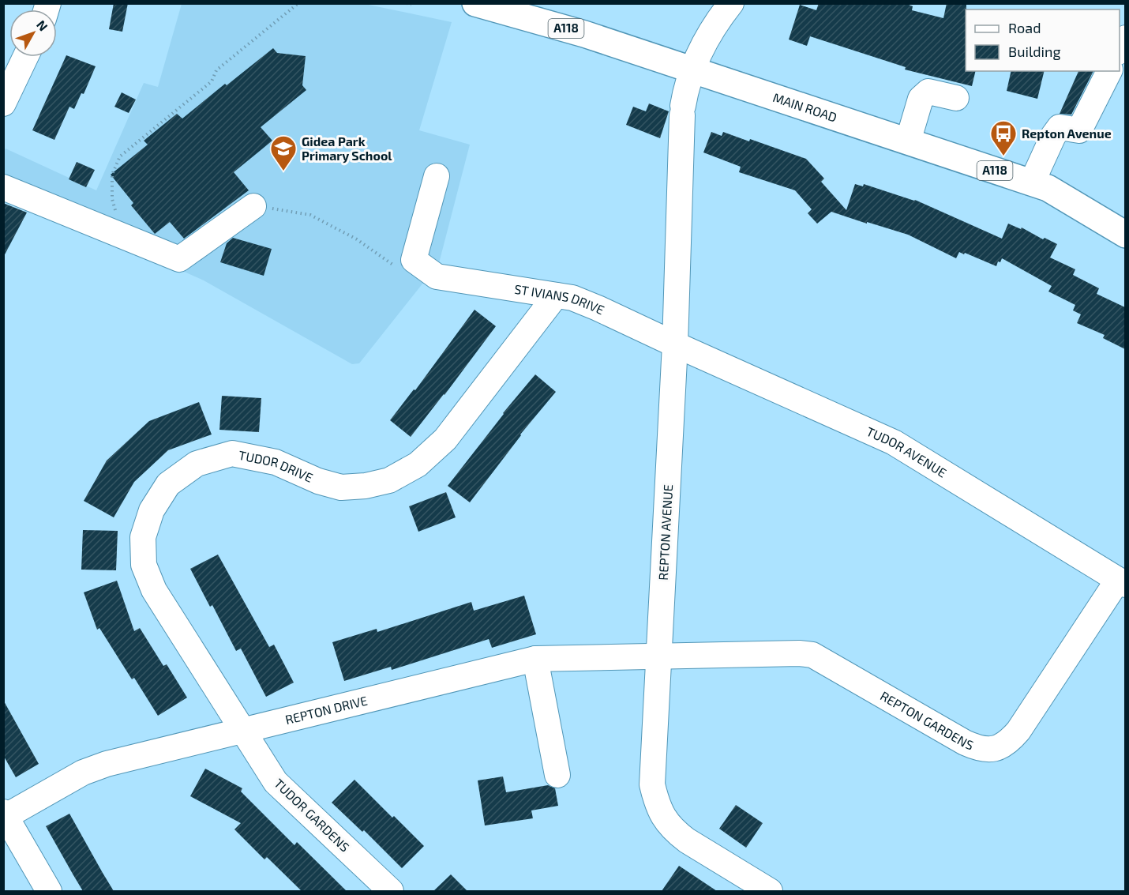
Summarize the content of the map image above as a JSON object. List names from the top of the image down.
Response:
{
  "streets": {
    "main road": ["A118", "MAIN ROAD"],
    "street": [
      "ST IVIANS DRIVE",
      "TUDOR AVENUE",
      "TUDOR DRIVE",
      "REPTON AVENUE",
      "REPTON DRIVE",
      "REPTON GARDENS",
      "TUDOR GARDENS"
    ]
  },
  "crossings": [
    ["MAIN ROAD", "REPTON AVENUE"],
    ["ST IVIANS DRIVE", "TUDOR AVENUE"],
    ["ST IVIANS DRIVE", "TUDOR DRIVE"],
    ["ST IVIANS DRIVE", "REPTON AVENUE"],
    ["TUDOR AVENUE", "REPTON AVENUE"],
    ["TUDOR AVENUE", "REPTON GARDENS"],
    ["TUDOR DRIVE", "REPTON DRIVE"],
    ["TUDOR DRIVE", "TUDOR GARDENS"],
    ["REPTON AVENUE", "REPTON DRIVE"],
    ["REPTON AVENUE", "REPTON GARDENS"],
    ["REPTON DRIVE", "REPTON GARDENS"],
    ["REPTON DRIVE", "TUDOR GARDENS"]
  ],
  "places": {
    "bus stop": ["Repton Avenue"],
    "school or university": ["Gidea Park Primary School"]
  },
  "legend": ["Road", "Building"],
  "north": "top right"
}
